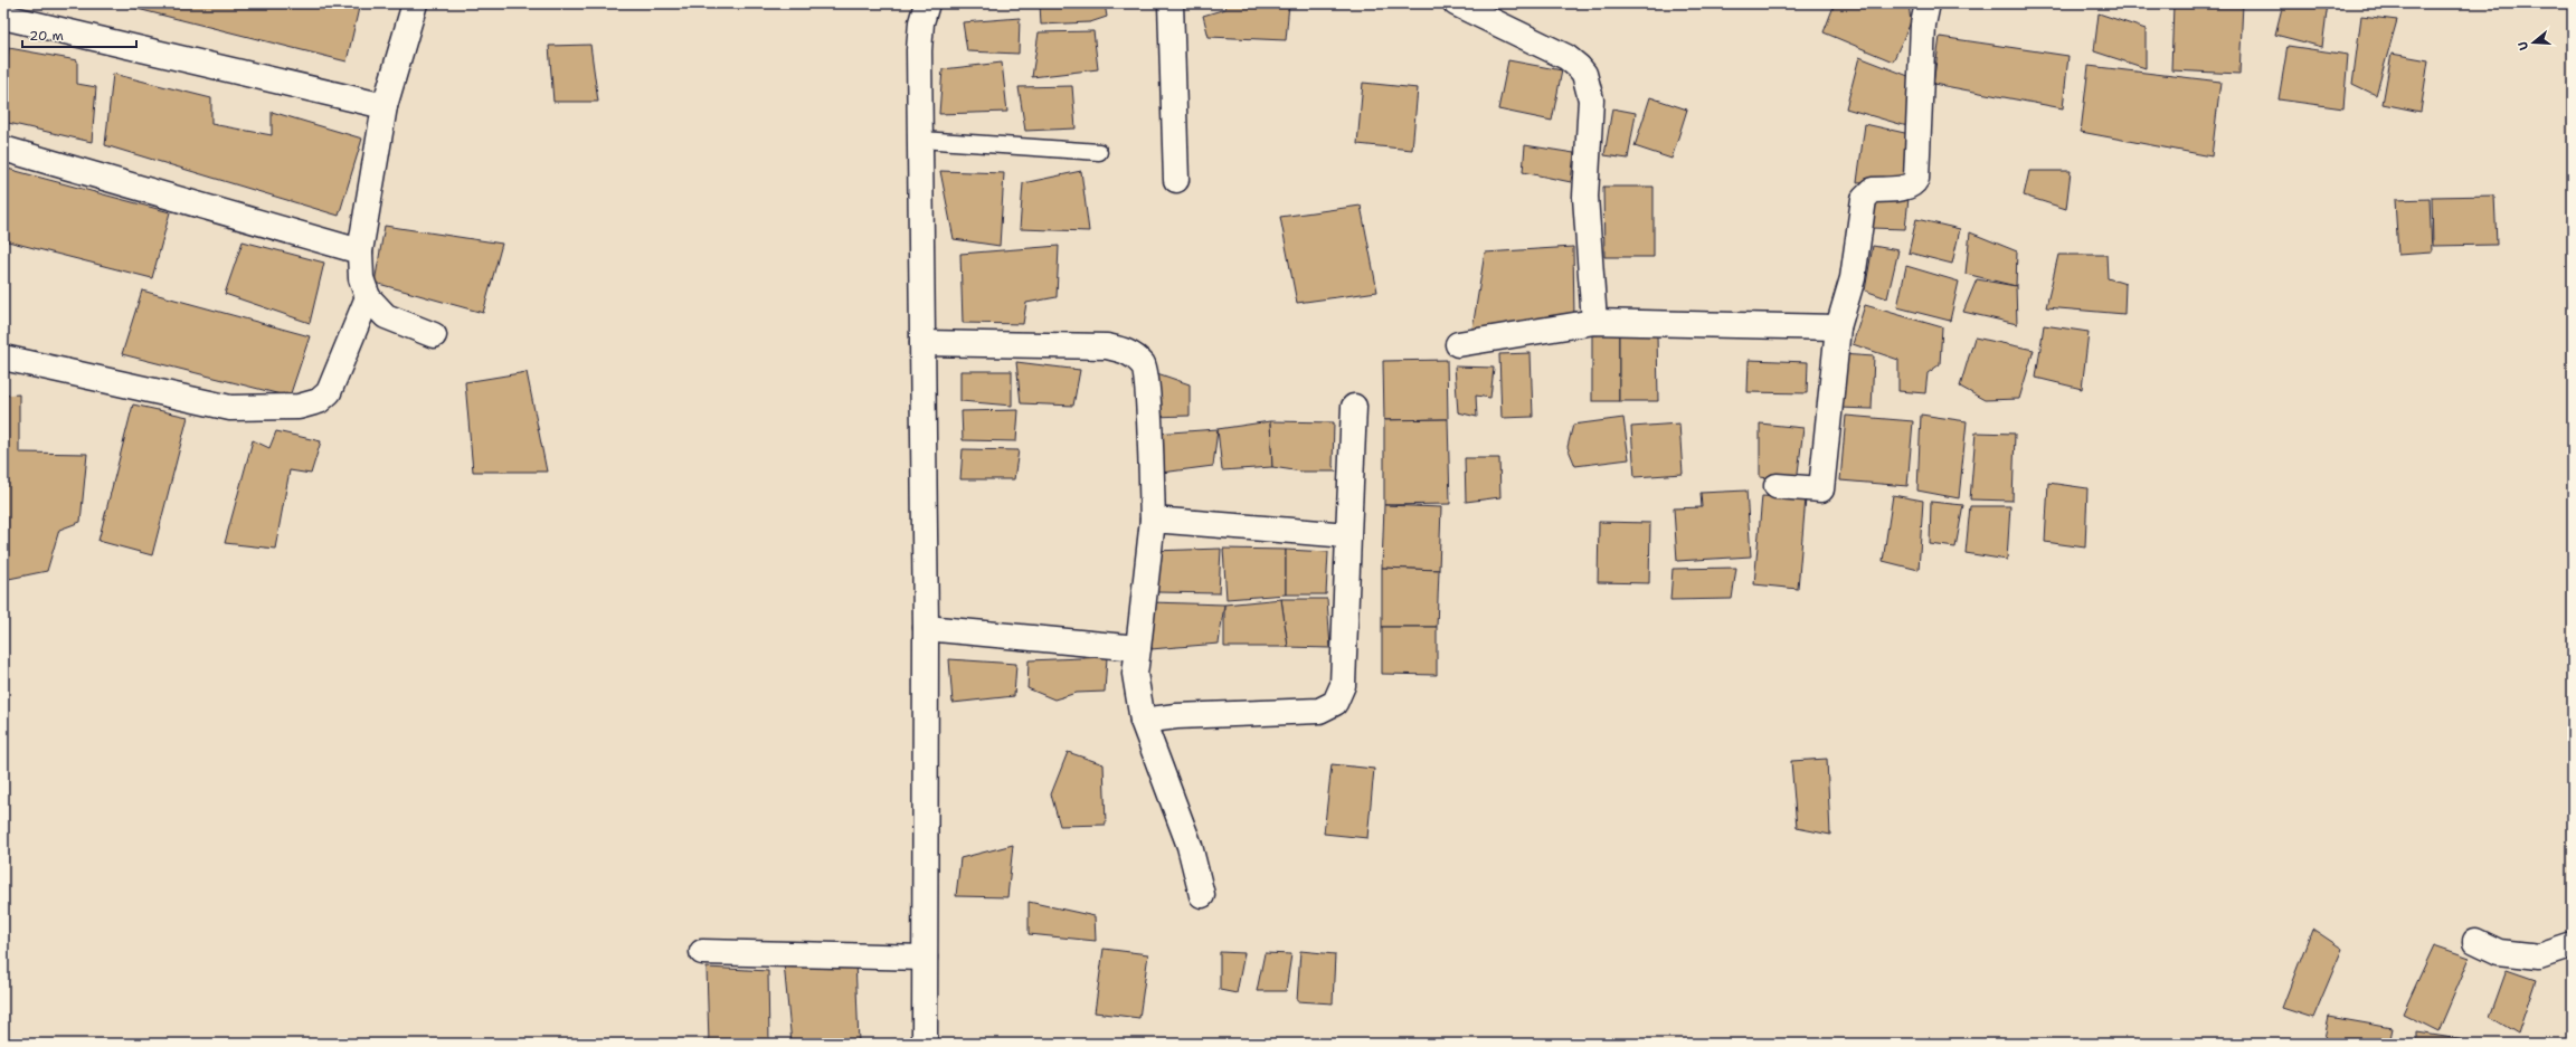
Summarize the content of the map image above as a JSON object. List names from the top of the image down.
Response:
{
  "scale_bar": "20 m",
  "north": "left"
}
